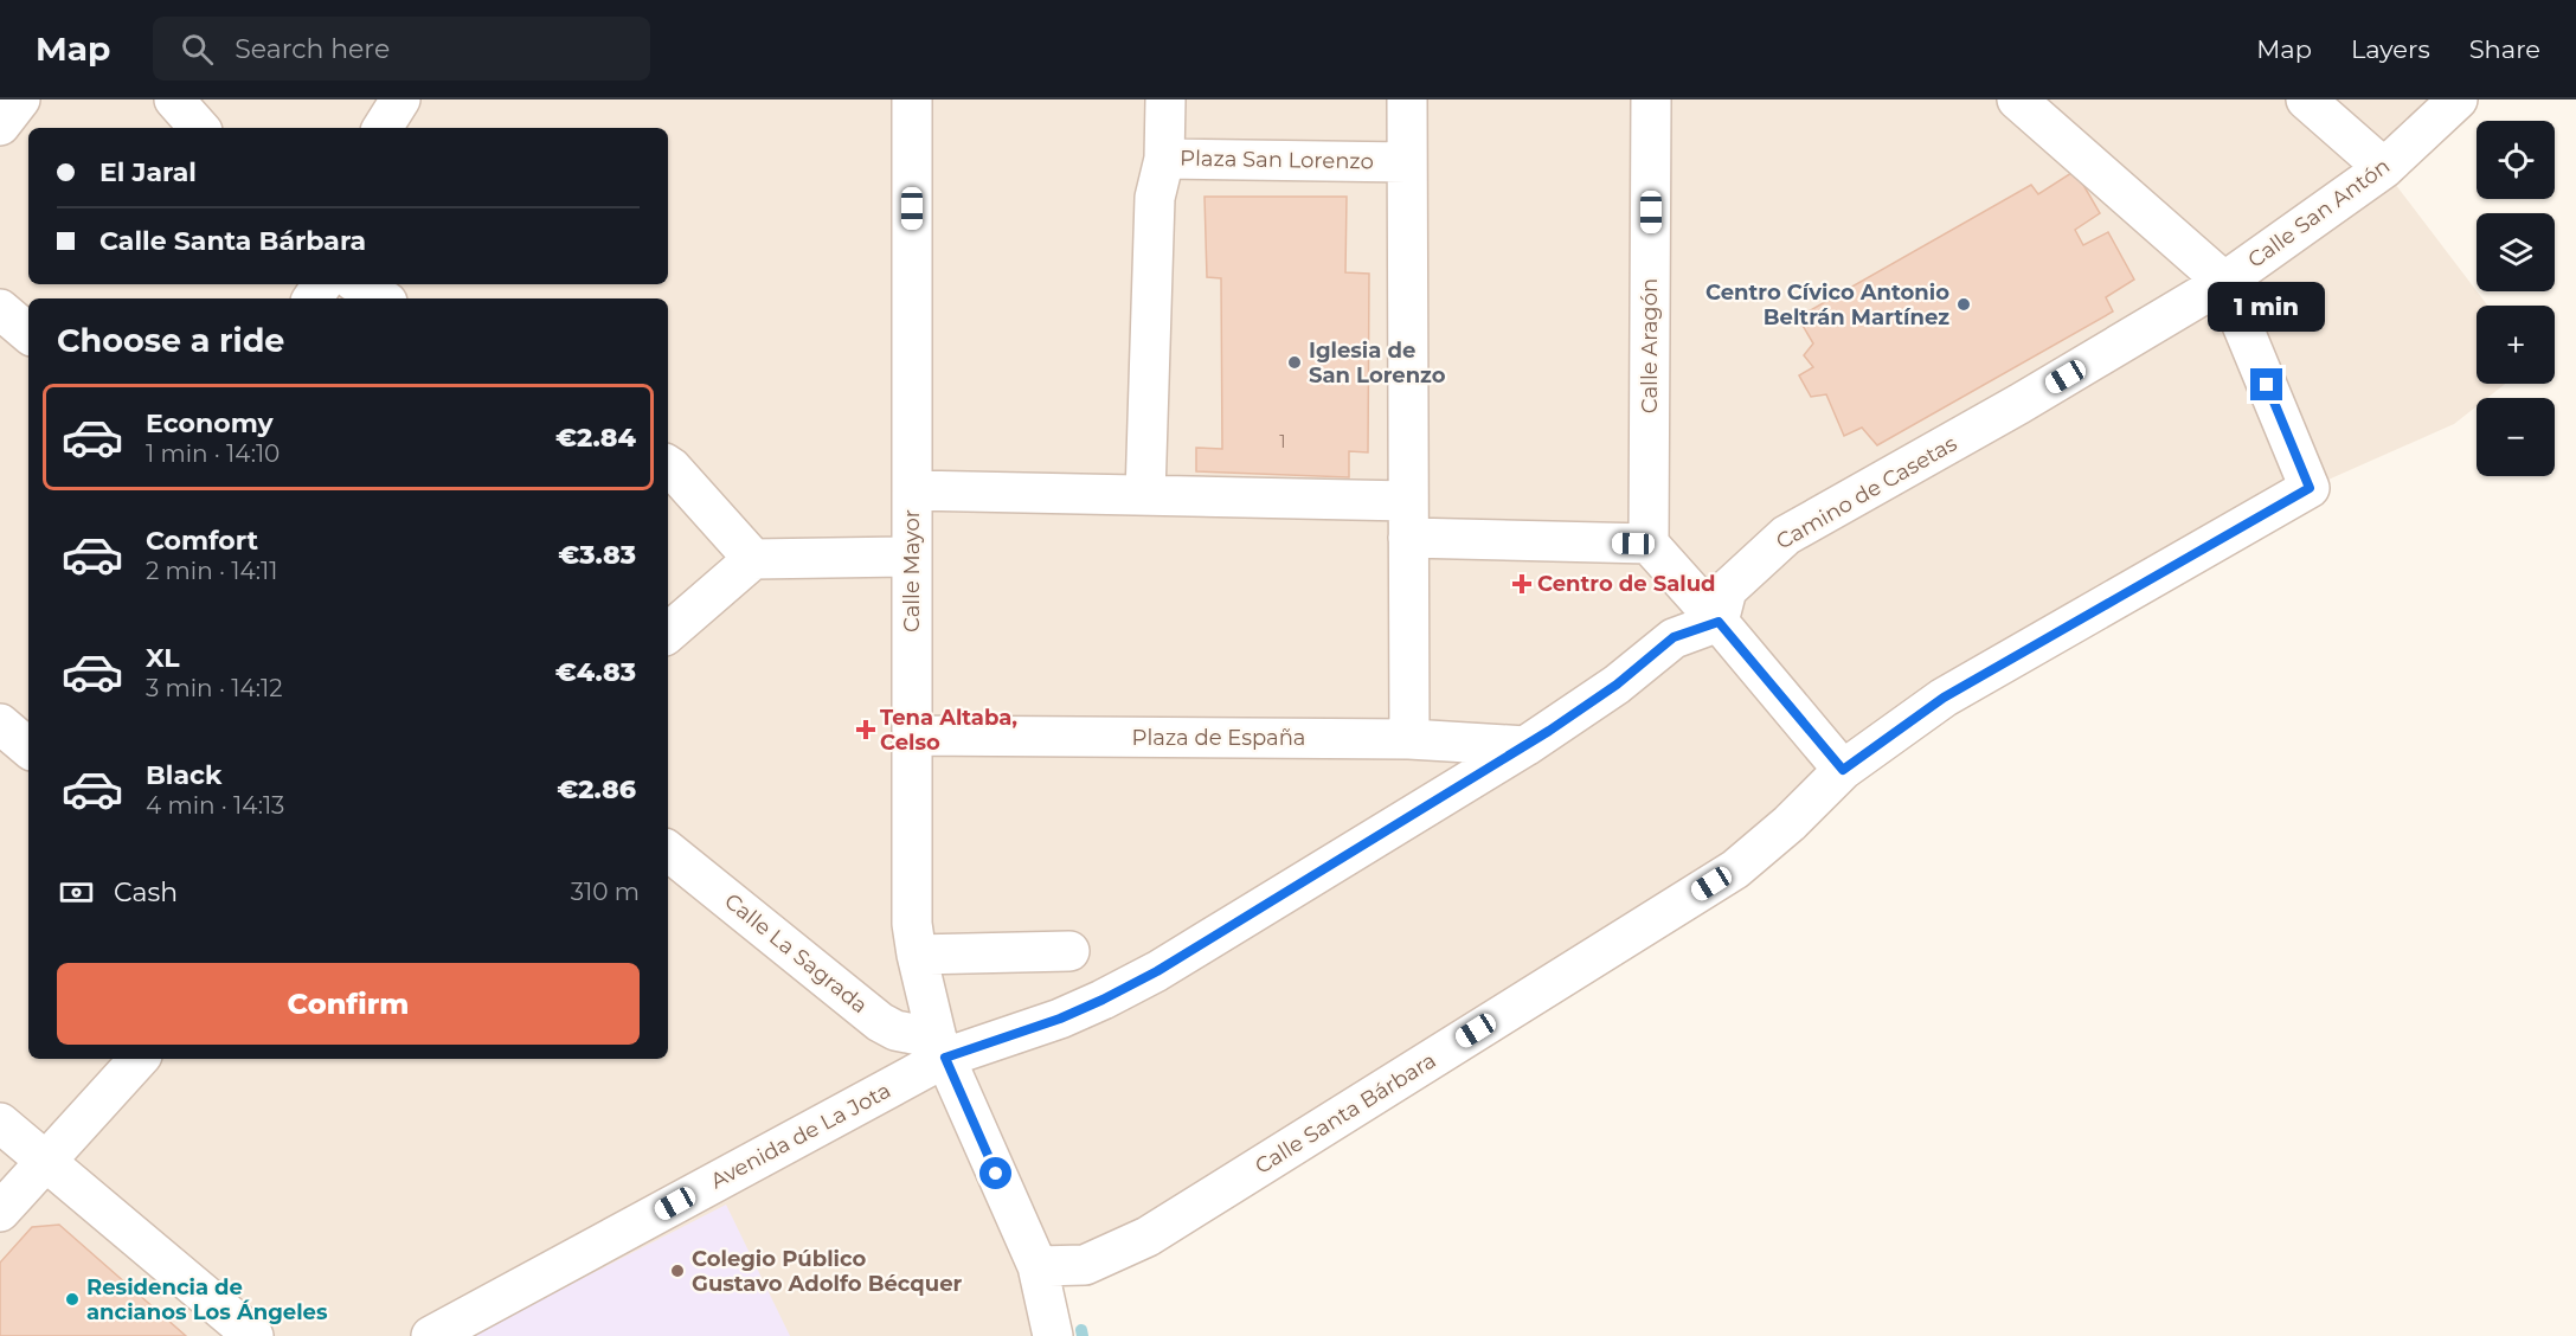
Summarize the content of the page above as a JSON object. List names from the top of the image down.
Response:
{
  "streets": {
    "street": [
      "Plaza San Lorenzo",
      "Calle San Antón",
      "Calle Aragón",
      "Camino de Casetas",
      "Calle Mayor",
      "Plaza de España",
      "Calle La Sagrada",
      "Calle Santa Bárbara",
      "Avenida de La Jota"
    ]
  },
  "crossings": [
    ["Calle San Antón", "Camino de Casetas"],
    ["Calle San Antón", "Calle Santa Bárbara"],
    ["Camino de Casetas", "Calle Mayor"],
    ["Camino de Casetas", "Plaza de España"],
    ["Camino de Casetas", "Calle La Sagrada"],
    ["Camino de Casetas", "Calle Santa Bárbara"],
    ["Camino de Casetas", "Avenida de La Jota"],
    ["Calle Mayor", "Plaza de España"],
    ["Calle Mayor", "Calle La Sagrada"],
    ["Calle Mayor", "Calle Santa Bárbara"],
    ["Calle Mayor", "Avenida de La Jota"],
    ["Calle La Sagrada", "Avenida de La Jota"]
  ],
  "places": {
    "other": [
      "Centro Cívico Antonio Beltrán Martínez",
      "Iglesia de San Lorenzo",
      "Colegio Público Gustavo Adolfo Bécquer",
      "Residencia de ancianos Los Ángeles"
    ],
    "health": ["Centro de Salud", "Tena Altaba, Celso"]
  },
  "house_numbers": ["1"],
  "page": {
    "header": "Map",
    "search": "Search here",
    "nav": ["Map", "Layers", "Share"],
    "map_buttons": ["+", "−"],
    "banner": ["El Jaral", "Calle Santa Bárbara"],
    "bubble": "1 min",
    "heading": "Choose a ride",
    "list": [
      {
        "name": "Economy",
        "note": "1 min · 14:10",
        "value": "€2.84"
      },
      {
        "name": "Comfort",
        "note": "2 min · 14:11",
        "value": "€3.83"
      },
      {
        "name": "XL",
        "note": "3 min · 14:12",
        "value": "€4.83"
      },
      {
        "name": "Black",
        "note": "4 min · 14:13",
        "value": "€2.86"
      }
    ],
    "pay": ["Cash", "310 m"],
    "buttons": "Confirm"
  }
}
